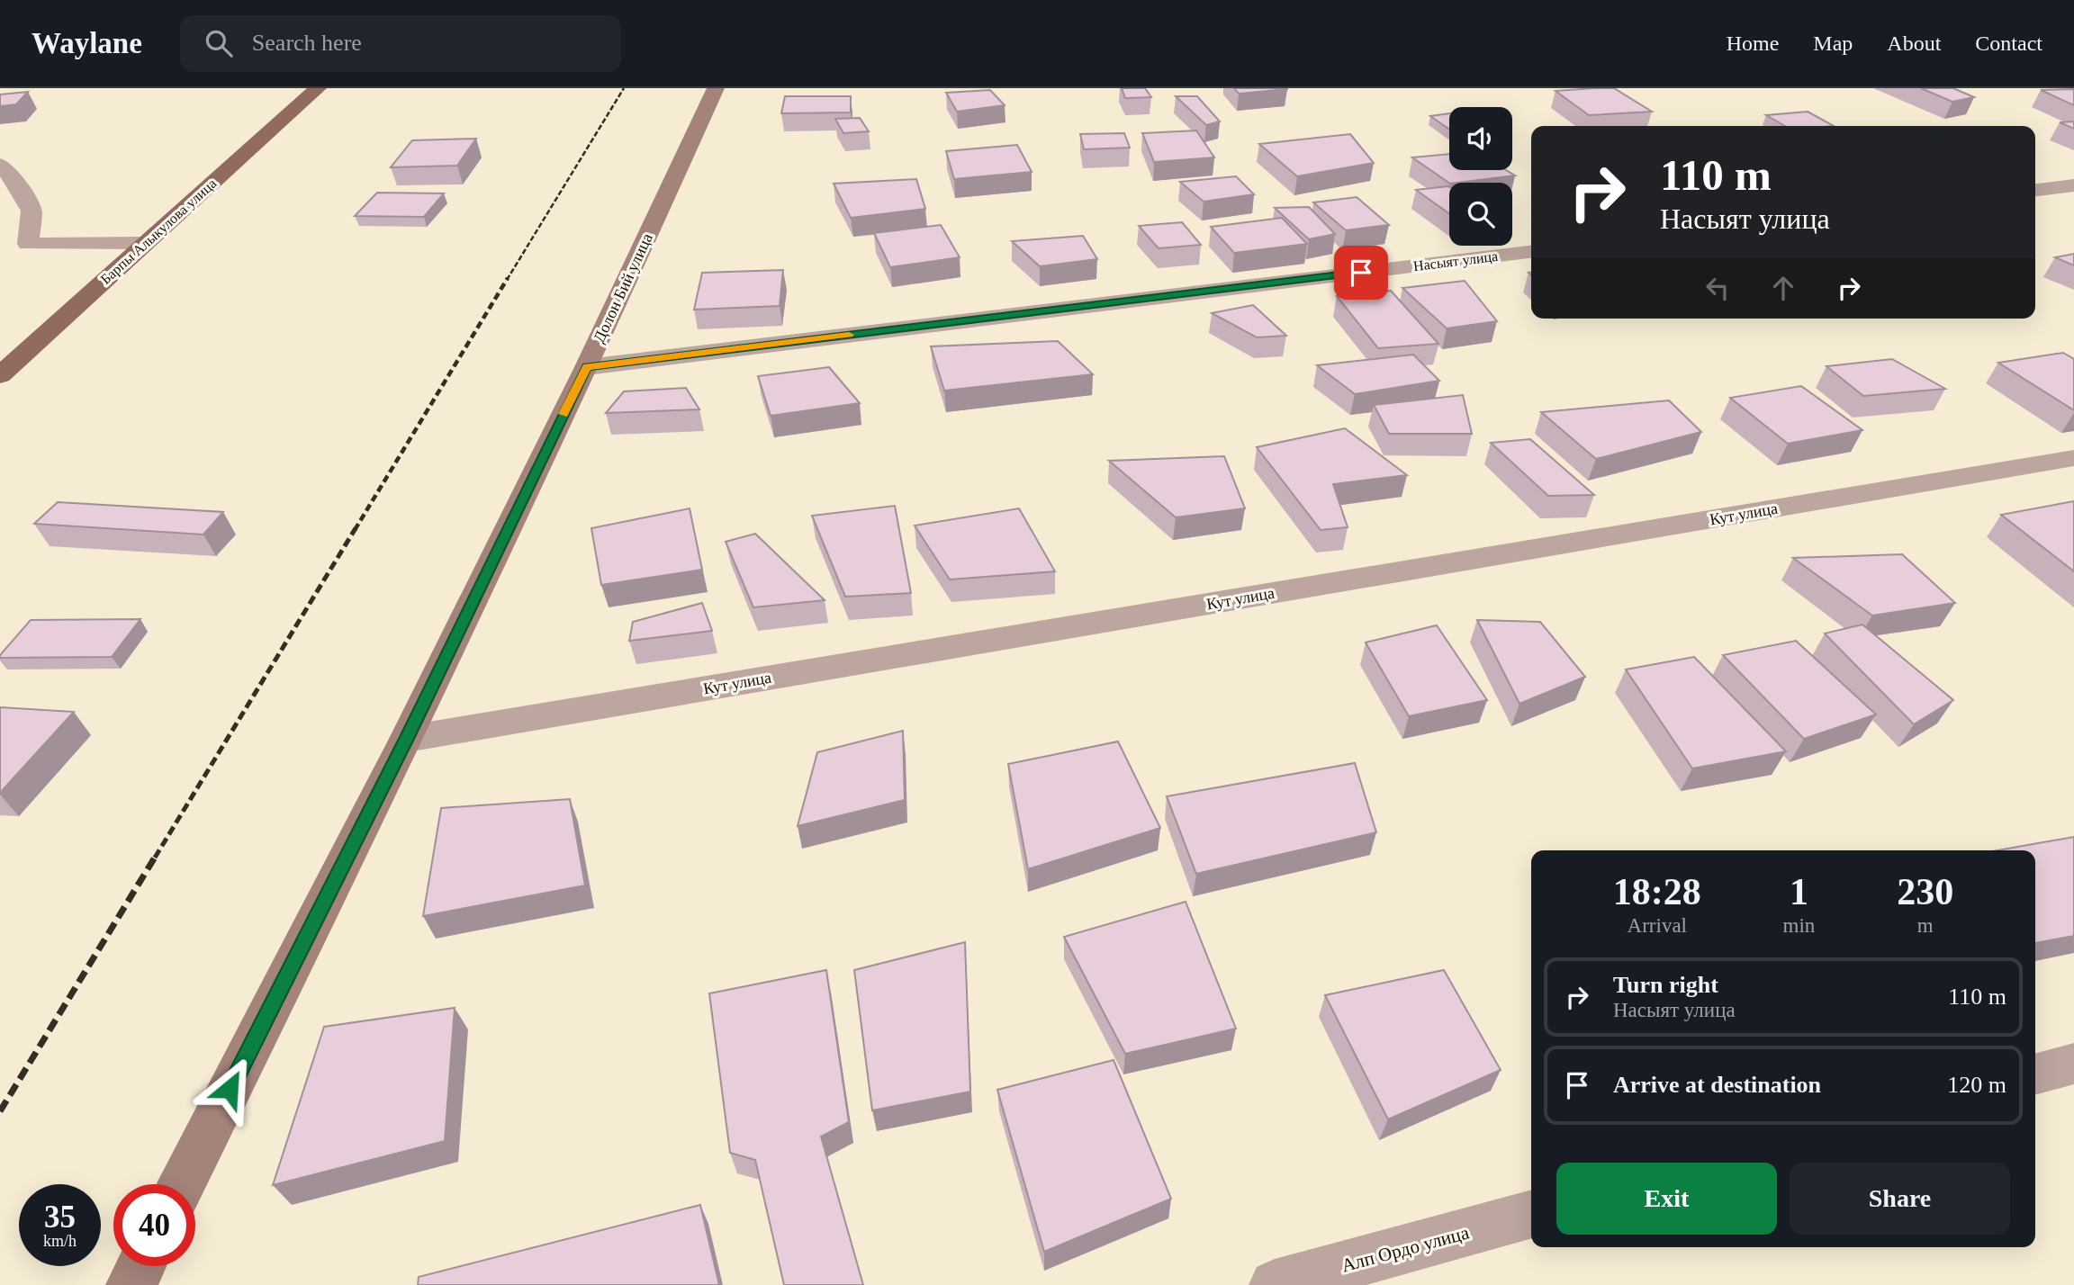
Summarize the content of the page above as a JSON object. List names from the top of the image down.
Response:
{
  "streets": {
    "main road": ["Барпы Алыкулова улица"],
    "street": [
      "Насыят улица",
      "Долон Бий улица",
      "Кут улица",
      "Алп Ордо улица"
    ]
  },
  "crossings": [
    ["Насыят улица", "Долон Бий улица"],
    ["Долон Бий улица", "Кут улица"]
  ],
  "page": {
    "header": "Waylane",
    "search": "Search here",
    "nav": [
      "Home",
      "Map",
      "About",
      "Contact"
    ],
    "turn": ["110 m", "Насыят улица"],
    "eta": [
      "18:28",
      "Arrival",
      "1",
      "min",
      "230",
      "m"
    ],
    "list": [
      {
        "name": "Turn right",
        "note": "Насыят улица",
        "value": "110 m"
      },
      {
        "name": "Arrive at destination",
        "value": "120 m"
      }
    ],
    "buttons": ["Exit", "Share"],
    "speed": "35 km/h",
    "limit": "40"
  }
}
